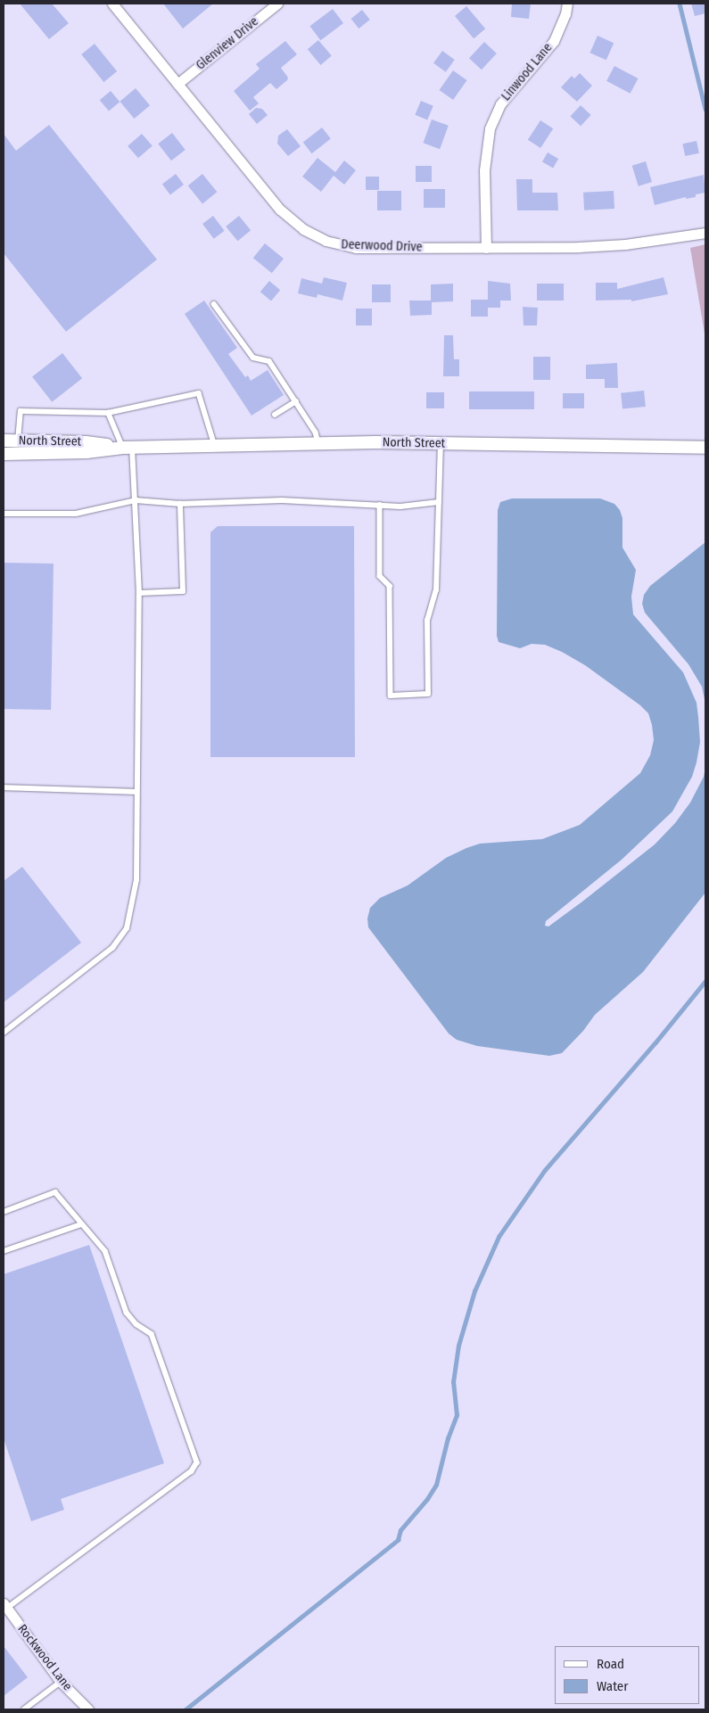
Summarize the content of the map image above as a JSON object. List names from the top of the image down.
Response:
{
  "streets": {
    "street": [
      "Glenview Drive",
      "Linwood Lane",
      "Deerwood Drive",
      "North Street",
      "Rockwood Lane"
    ]
  },
  "crossings": [
    ["Glenview Drive", "Deerwood Drive"],
    ["Linwood Lane", "Deerwood Drive"]
  ],
  "legend": ["Road", "Water"]
}
